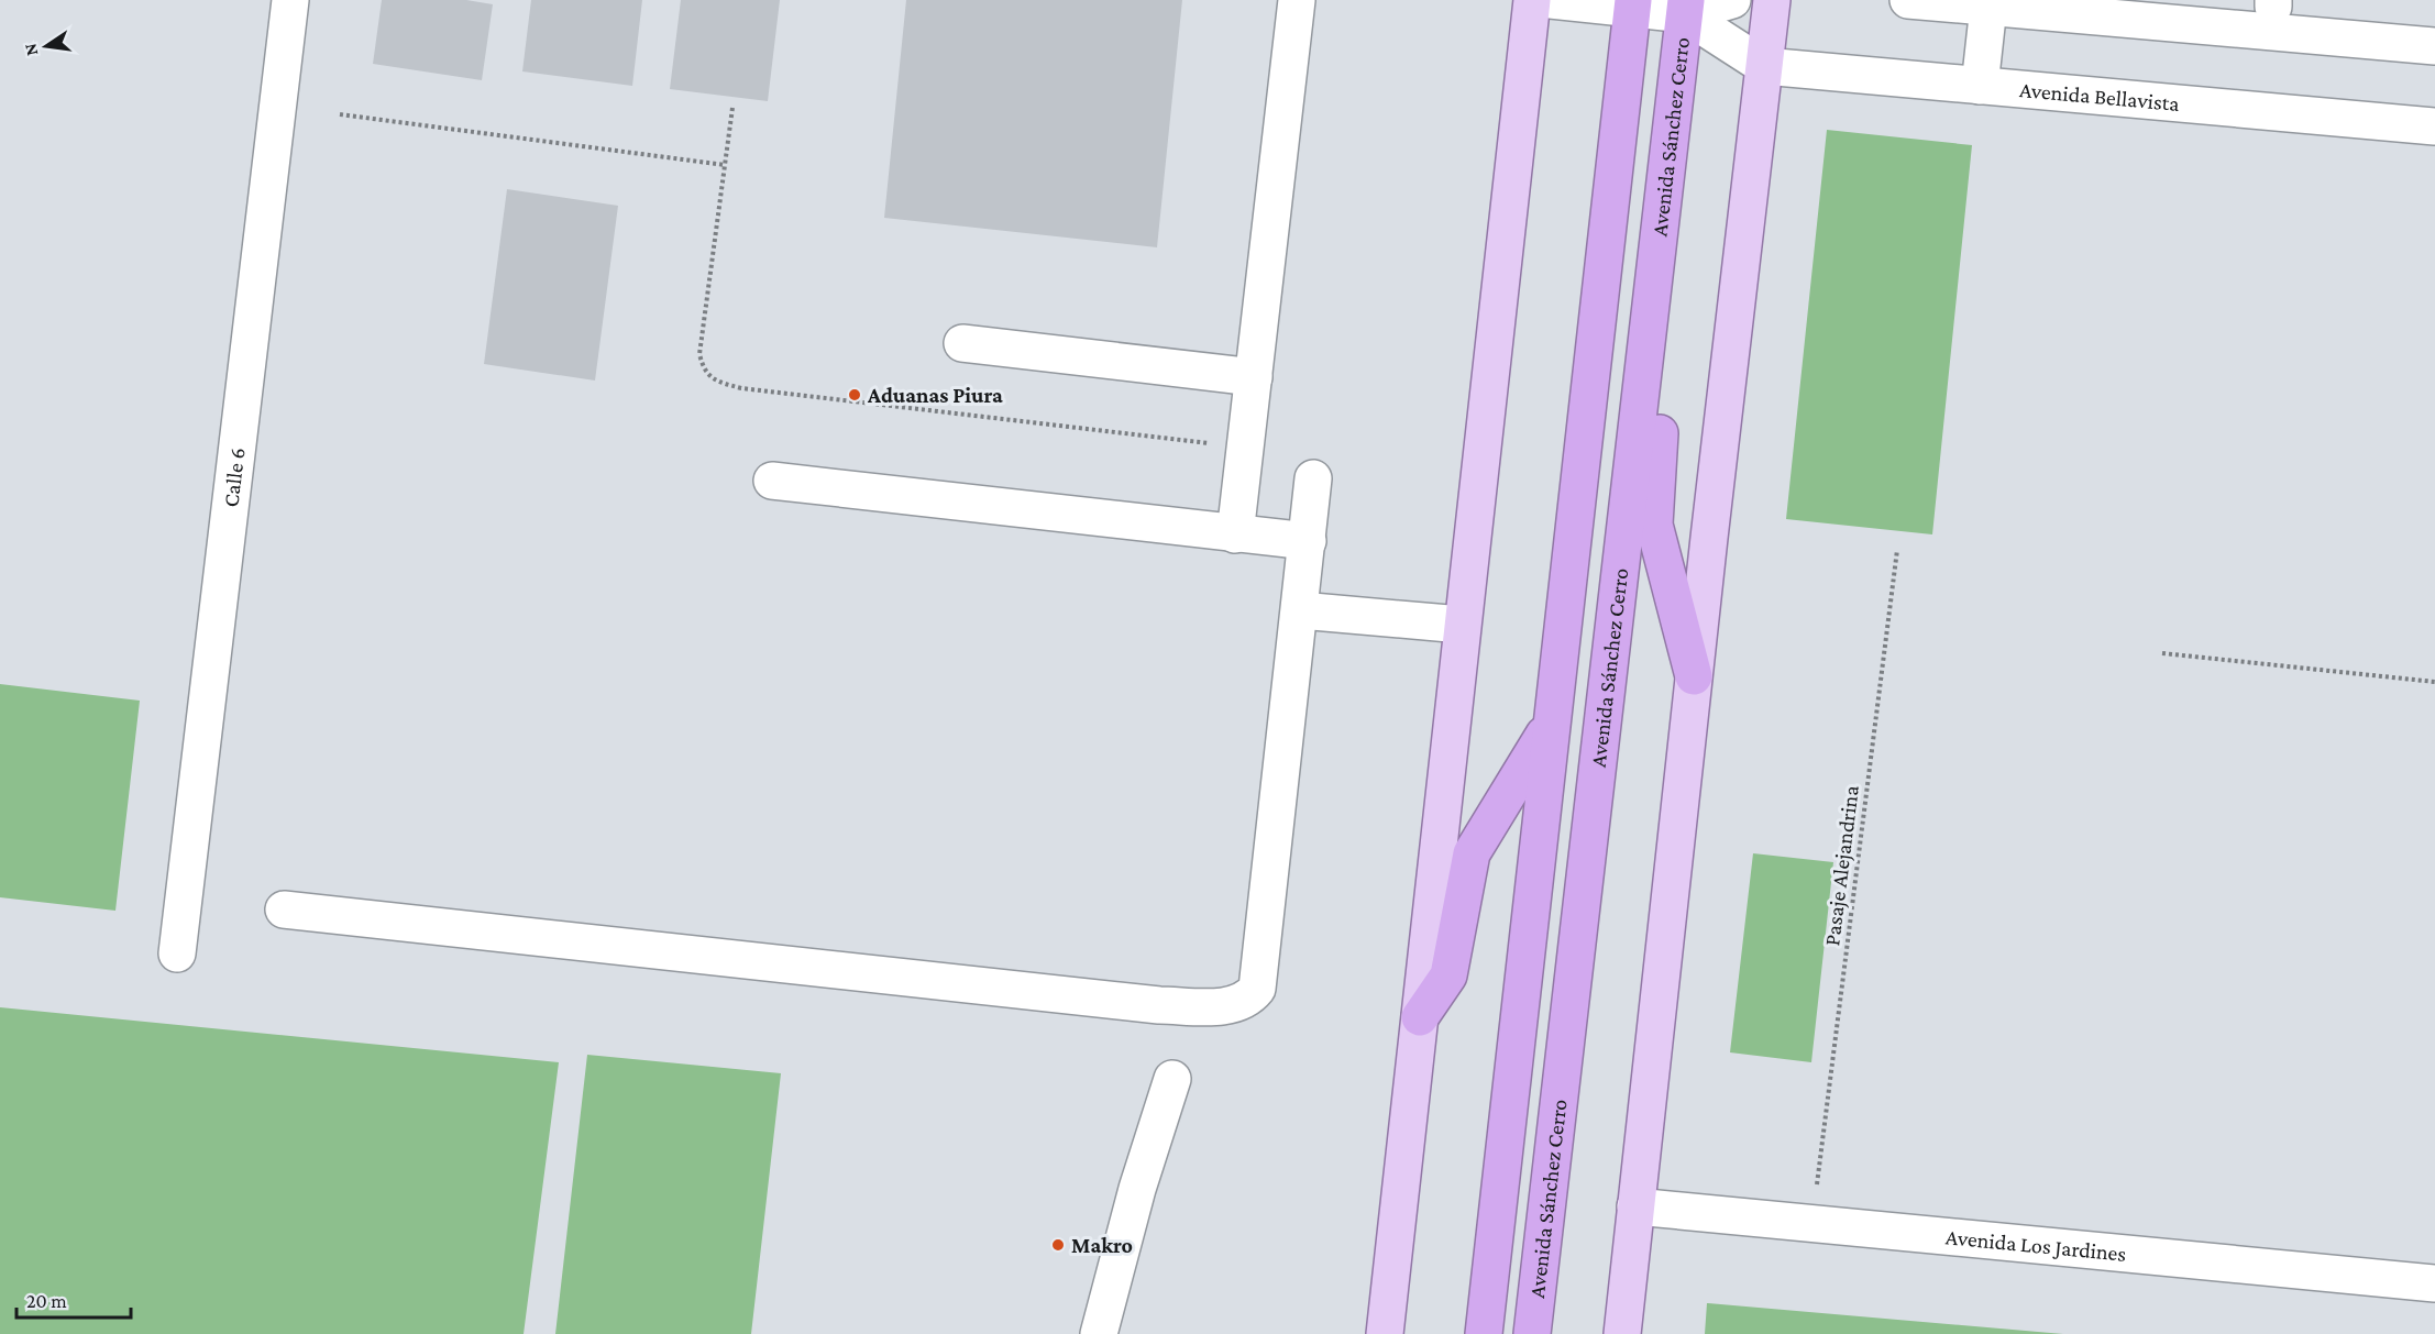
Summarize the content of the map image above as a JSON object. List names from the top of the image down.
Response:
{
  "streets": {
    "highway": ["Avenida Sánchez Cerro"],
    "street": ["Avenida Bellavista", "Calle 6", "Avenida Los Jardines"],
    "path": ["Pasaje Alejandrina"]
  },
  "places": ["Aduanas Piura", "Makro"],
  "scale_bar": "20 m",
  "north": "left"
}
